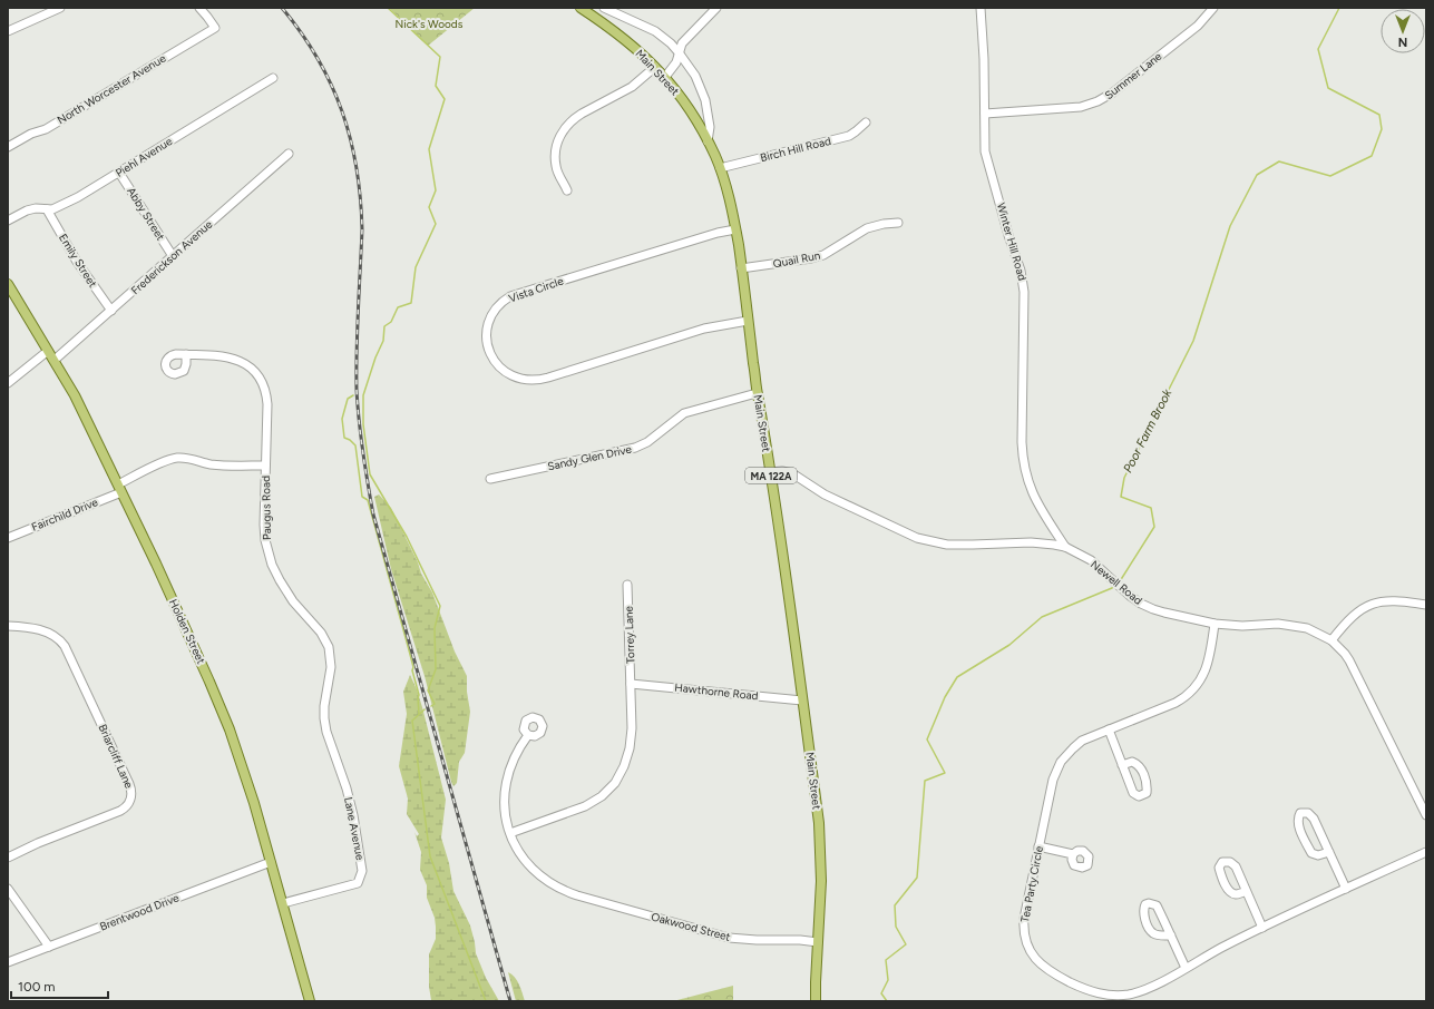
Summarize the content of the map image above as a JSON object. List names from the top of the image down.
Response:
{
  "streets": {
    "main road": ["Main Street", "MA 122A", "Holden Street"],
    "street": [
      "Summer Lane",
      "North Worcester Avenue",
      "Birch Hill Road",
      "Piehl Avenue",
      "Abby Street",
      "Winter Hill Road",
      "Frederickson Avenue",
      "Quail Run",
      "Emily Street",
      "Vista Circle",
      "Sandy Glen Drive",
      "Paugus Road",
      "Fairchild Drive",
      "Newell Road",
      "Torrey Lane",
      "Hawthorne Road",
      "Briarcliff Lane",
      "Lane Avenue",
      "Tea Party Circle",
      "Brentwood Drive",
      "Oakwood Street"
    ]
  },
  "crossings": [
    ["Main Street", "Birch Hill Road"],
    ["Main Street", "Quail Run"],
    ["Main Street", "Vista Circle"],
    ["Main Street", "Sandy Glen Drive"],
    ["Main Street", "Newell Road"],
    ["Main Street", "Hawthorne Road"],
    ["Main Street", "Oakwood Street"],
    ["Summer Lane", "Winter Hill Road"],
    ["Piehl Avenue", "Abby Street"],
    ["Piehl Avenue", "Emily Street"],
    ["Abby Street", "Frederickson Avenue"],
    ["Winter Hill Road", "Newell Road"],
    ["Frederickson Avenue", "Emily Street"],
    ["Frederickson Avenue", "Holden Street"],
    ["Paugus Road", "Fairchild Drive"],
    ["Paugus Road", "Lane Avenue"],
    ["Fairchild Drive", "Holden Street"],
    ["Newell Road", "Tea Party Circle"],
    ["Holden Street", "Lane Avenue"],
    ["Holden Street", "Brentwood Drive"],
    ["Torrey Lane", "Hawthorne Road"],
    ["Torrey Lane", "Oakwood Street"]
  ],
  "water": ["Poor Farm Brook"],
  "parks": ["Nick's Woods"],
  "scale_bar": "100 m",
  "north": "bottom"
}
